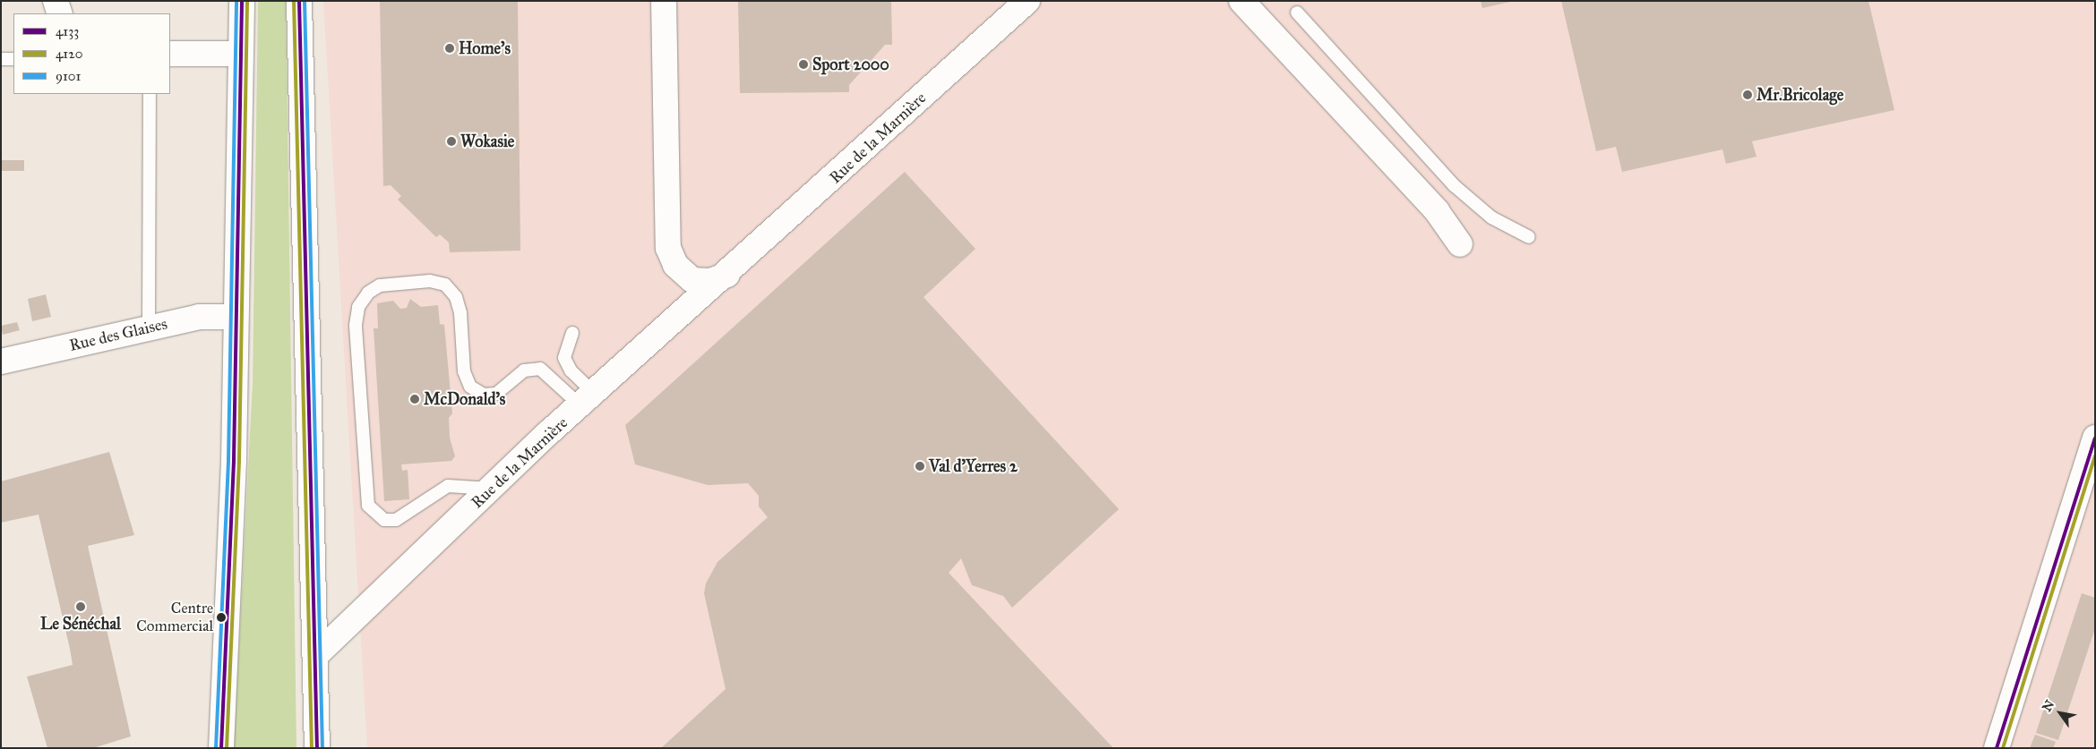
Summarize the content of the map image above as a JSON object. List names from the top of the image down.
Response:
{
  "streets": {
    "street": ["Rue de la Marnière", "Rue des Glaises"]
  },
  "places": [
    "Home's",
    "Sport 2000",
    "Mr.Bricolage",
    "Wokasie",
    "McDonald's",
    "Val d'Yerres 2",
    "Le Sénéchal",
    "Centre Commercial"
  ],
  "lines": ["transit line 4133", "transit line 4120", "transit line 9101"],
  "legend": ["4133", "4120", "9101"],
  "north": "top left"
}
